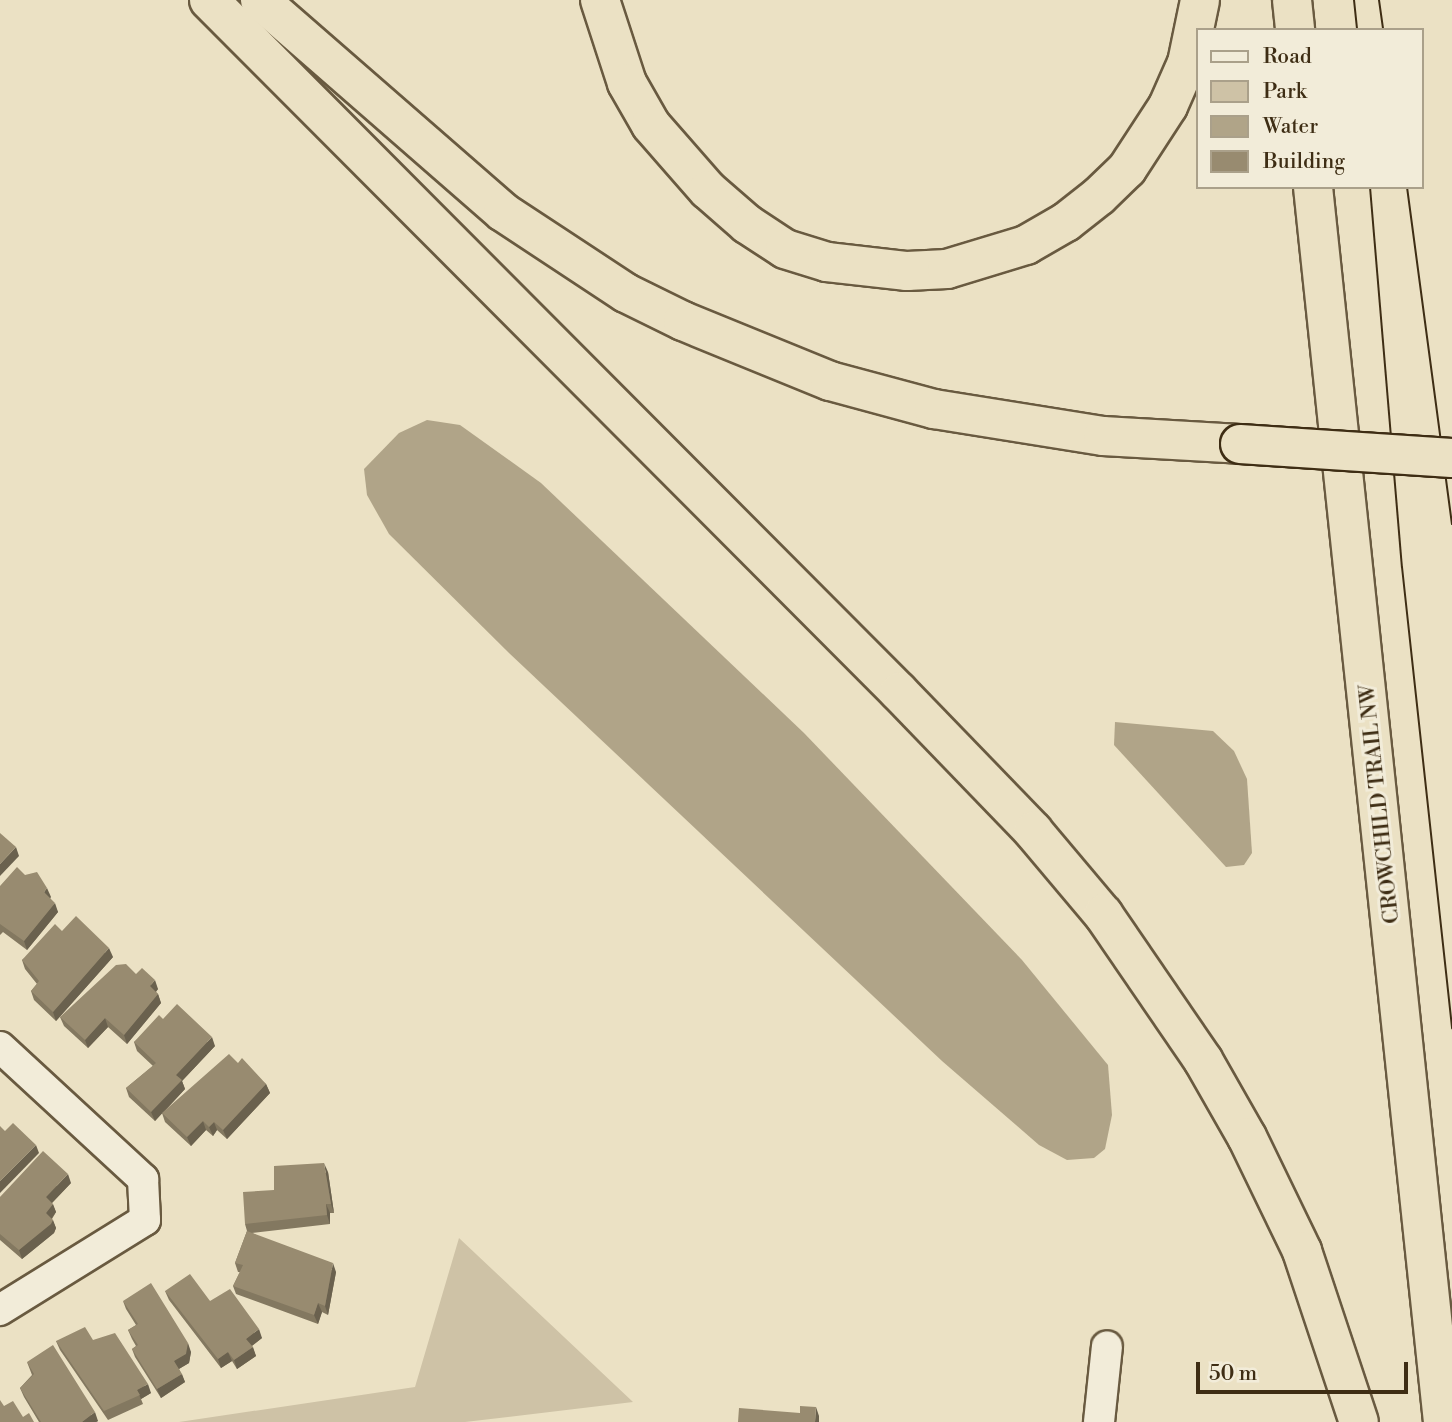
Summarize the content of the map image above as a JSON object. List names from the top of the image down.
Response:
{
  "streets": {
    "highway": ["CROWCHILD TRAIL NW"]
  },
  "legend": [
    "Road",
    "Park",
    "Water",
    "Building"
  ],
  "scale_bar": "50 m"
}
